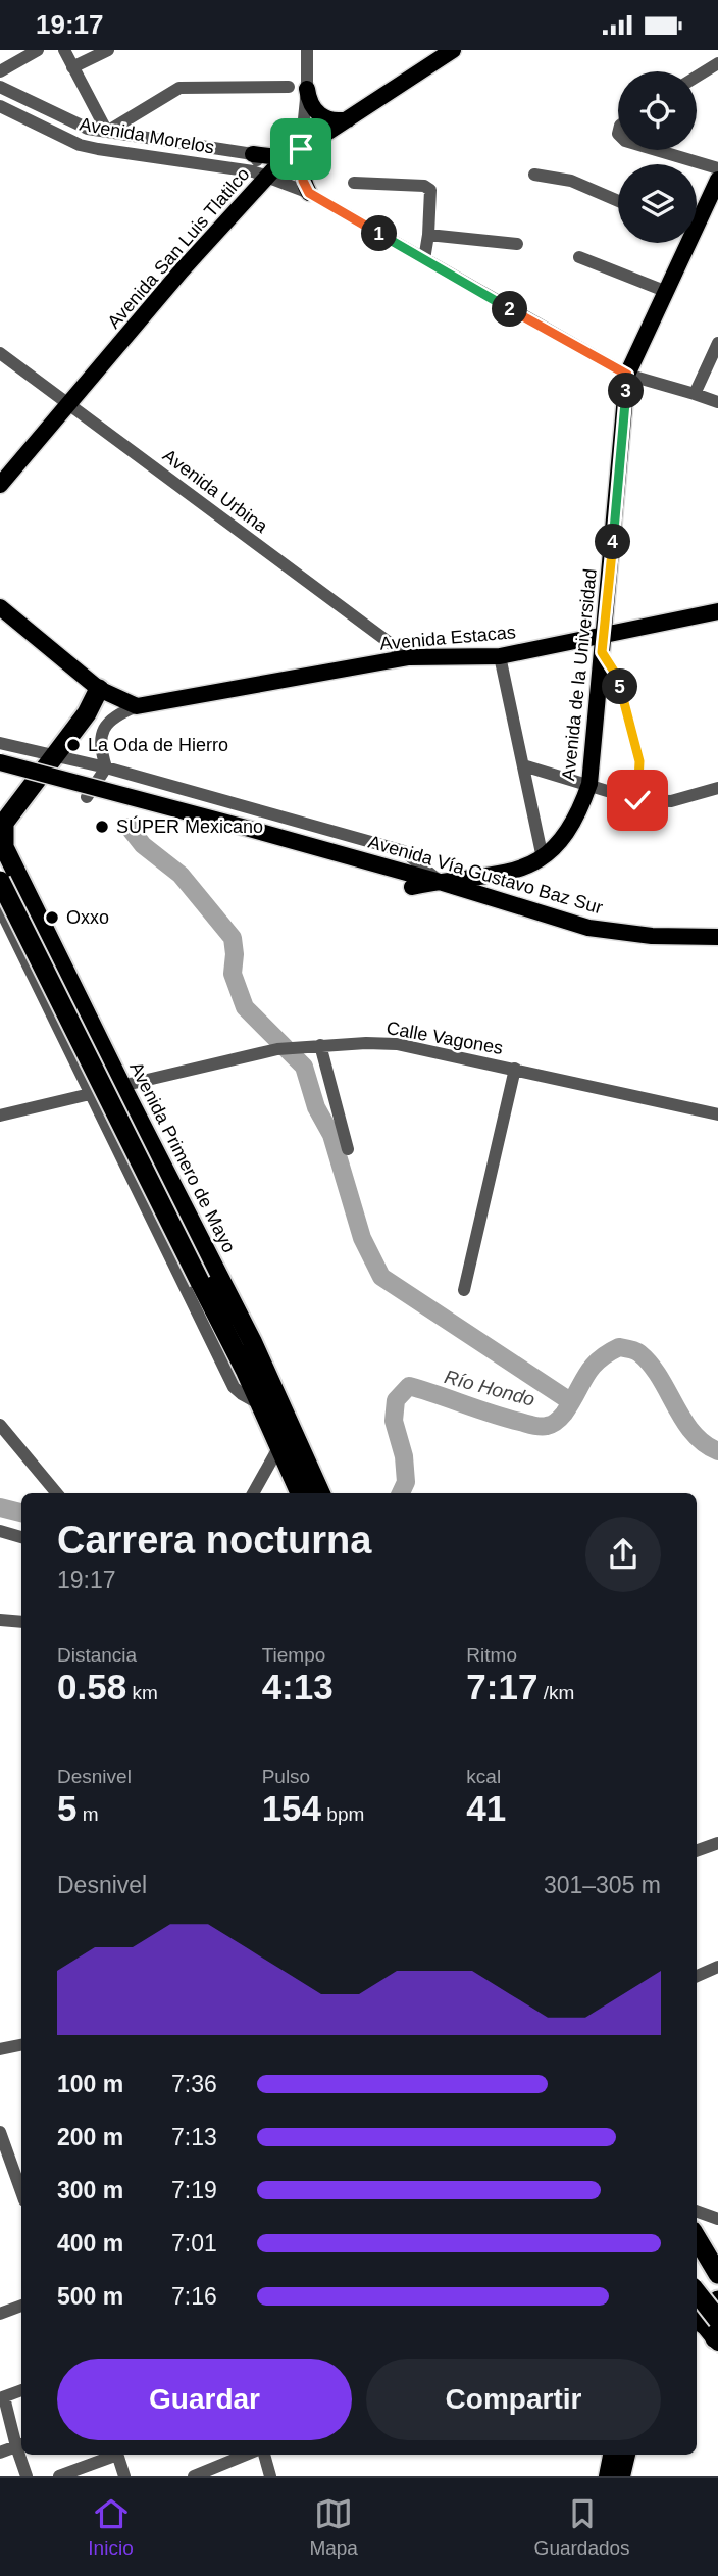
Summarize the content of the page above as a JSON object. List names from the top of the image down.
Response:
{
  "streets": {
    "highway": ["Avenida Primero de Mayo"],
    "main road": [
      "Avenida San Luis Tlatilco",
      "Avenida Estacas",
      "Avenida de la Universidad",
      "Avenida Vía Gustavo Baz Sur"
    ],
    "street": ["Avenida Morelos", "Avenida Urbina", "Calle Vagones"]
  },
  "crossings": [
    ["Avenida Morelos", "Avenida San Luis Tlatilco"],
    ["Avenida Morelos", "Avenida de la Universidad"],
    ["Avenida San Luis Tlatilco", "Avenida Urbina"],
    ["Avenida Urbina", "Avenida Estacas"],
    ["Avenida Estacas", "Avenida de la Universidad"],
    ["Avenida de la Universidad", "Avenida Vía Gustavo Baz Sur"],
    ["Calle Vagones", "Avenida Primero de Mayo"]
  ],
  "water": ["Río Hondo"],
  "places": ["La Oda de Hierro", "SÚPER Mexicano", "Oxxo"],
  "page": {
    "status": "19:17",
    "pins": [
      "1",
      "2",
      "3",
      "4",
      "5"
    ],
    "heading": ["Carrera nocturna", "19:17"],
    "stats": [
      ["Distancia", "0.58 km"],
      ["Tiempo", "4:13"],
      ["Ritmo", "7:17 /km"],
      ["Desnivel", "5 m"],
      ["Pulso", "154 bpm"],
      ["kcal", "41"]
    ],
    "chart": ["Desnivel", "301–305 m"],
    "list": [
      {
        "name": "100 m",
        "note": "7:36"
      },
      {
        "name": "200 m",
        "note": "7:13"
      },
      {
        "name": "300 m",
        "note": "7:19"
      },
      {
        "name": "400 m",
        "note": "7:01"
      },
      {
        "name": "500 m",
        "note": "7:16"
      }
    ],
    "buttons": ["Guardar", "Compartir"],
    "tabs": ["Inicio", "Mapa", "Guardados"]
  }
}
